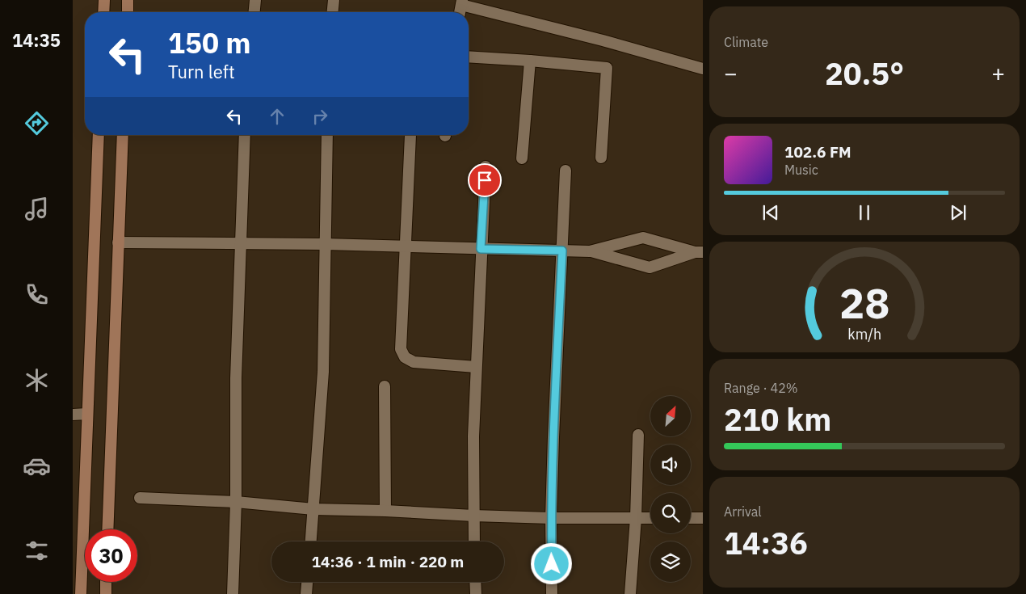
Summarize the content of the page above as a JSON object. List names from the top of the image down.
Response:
{
  "north": "top right",
  "page": {
    "tabs": "14:35",
    "tile": [
      "Climate",
      ["Range · 42%", "210 km"],
      ["Arrival", "14:36"]
    ],
    "turn": ["150 m", "Turn left"],
    "heat": ["−", "20.5°", "+"],
    "song": ["102.6 FM", "Music"],
    "limit": "30",
    "trip": "14:36 · 1 min · 220 m",
    "gauge": ["28", "km/h"]
  }
}
